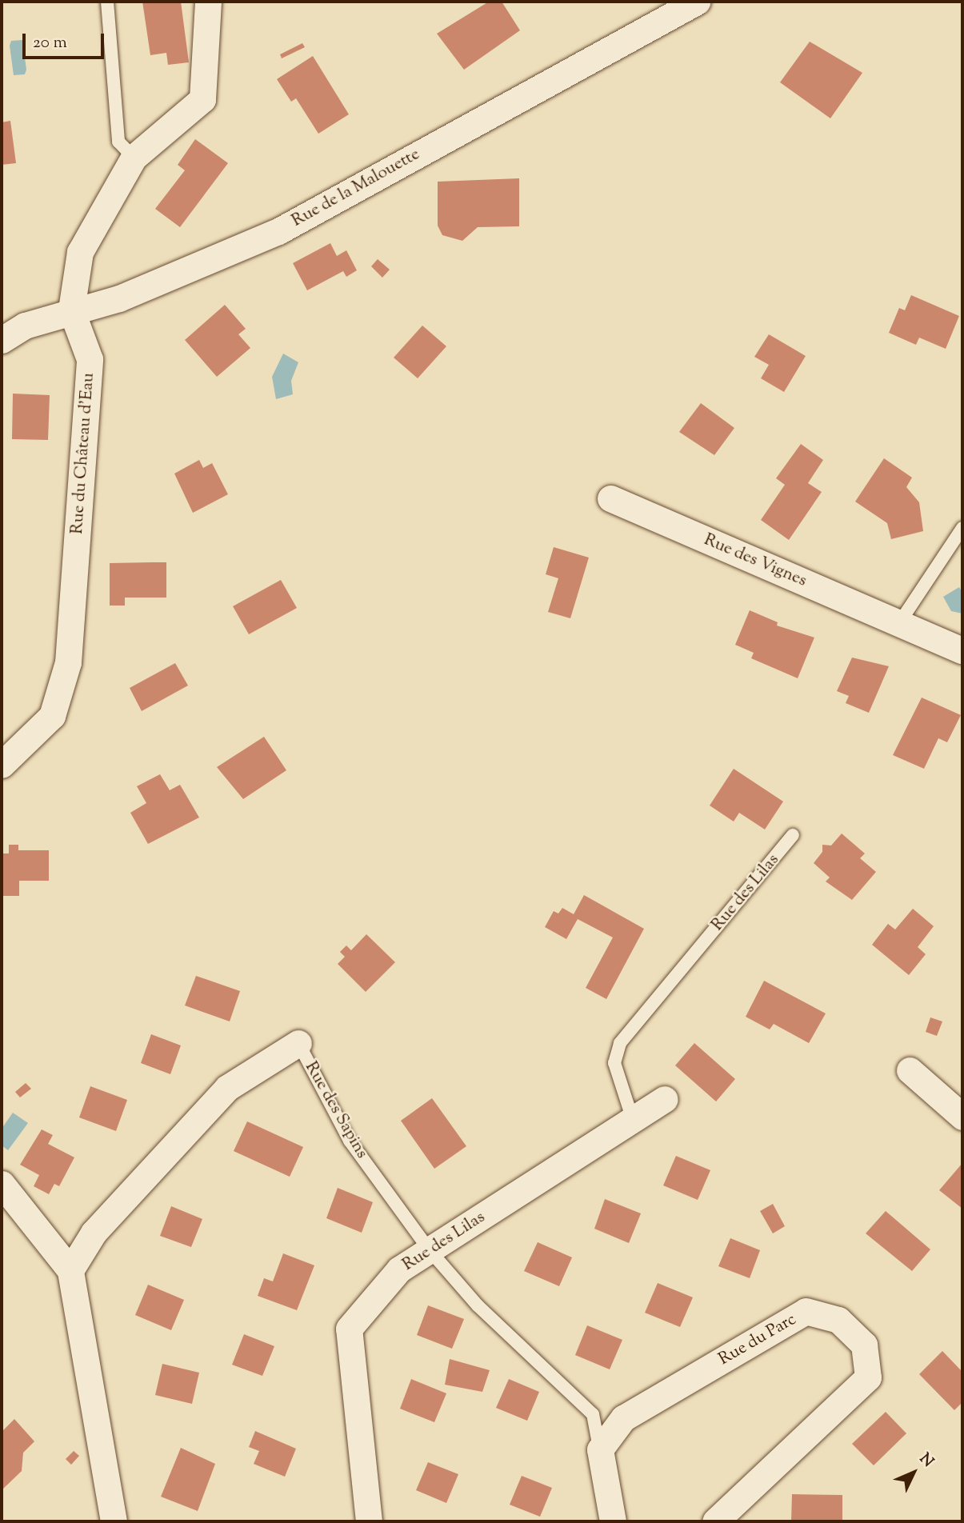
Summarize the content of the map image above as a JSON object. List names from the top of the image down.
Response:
{
  "streets": {
    "street": [
      "Rue de la Malouette",
      "Rue du Château d'Eau",
      "Rue des Vignes",
      "Rue des Lilas",
      "Rue des Sapins",
      "Rue du Parc"
    ]
  },
  "crossings": [
    ["Rue de la Malouette", "Rue du Château d'Eau"],
    ["Rue des Lilas", "Rue des Sapins"],
    ["Rue des Sapins", "Rue du Parc"]
  ],
  "scale_bar": "20 m",
  "north": "top right"
}
